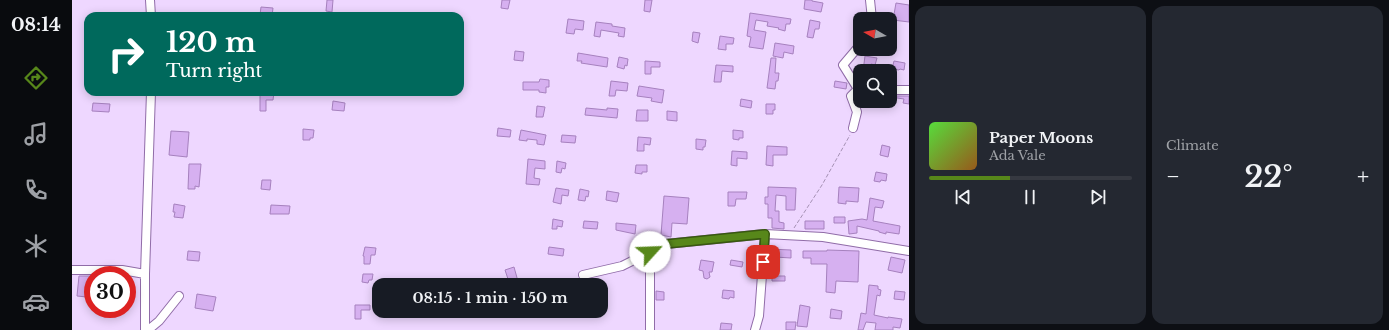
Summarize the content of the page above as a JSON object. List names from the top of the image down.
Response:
{
  "north": "left",
  "page": {
    "tabs": "08:14",
    "tile": "Climate",
    "turn": ["120 m", "Turn right"],
    "song": ["Paper Moons", "Ada Vale"],
    "heat": ["−", "22°", "+"],
    "limit": "30",
    "trip": "08:15 · 1 min · 150 m"
  }
}
